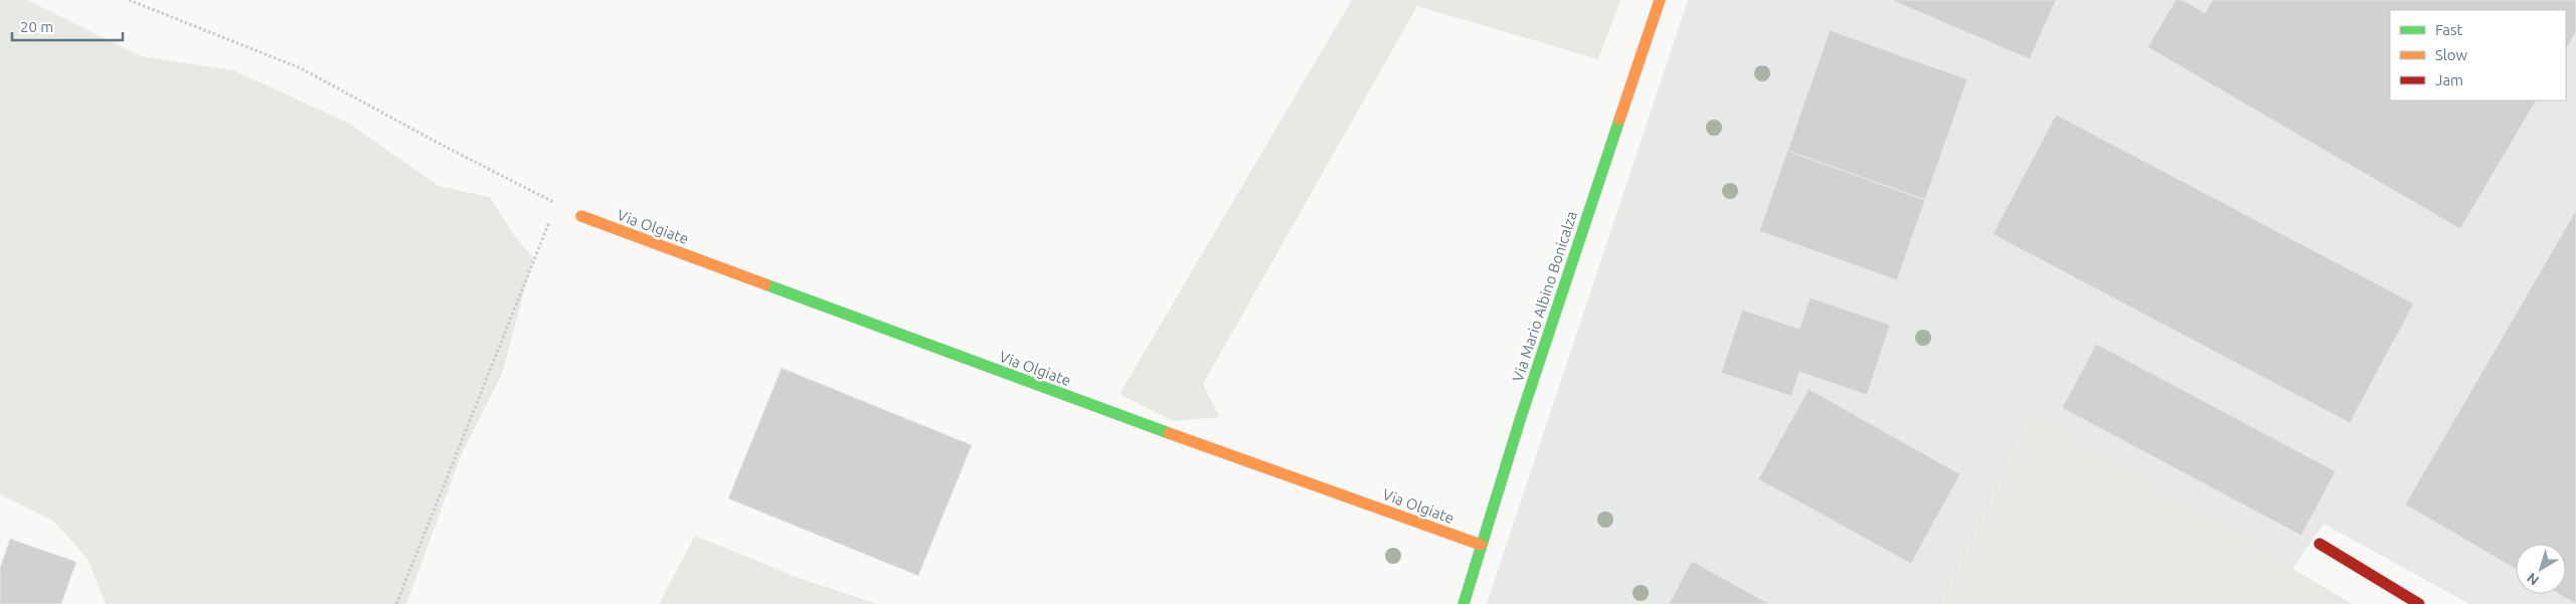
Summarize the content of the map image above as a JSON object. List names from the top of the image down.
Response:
{
  "streets": {
    "street": ["Via Olgiate", "Via Mario Albino Bonicalza"]
  },
  "crossings": [
    ["Via Olgiate", "Via Mario Albino Bonicalza"]
  ],
  "legend": ["Fast", "Slow", "Jam"],
  "scale_bar": "20 m",
  "north": "bottom left"
}
